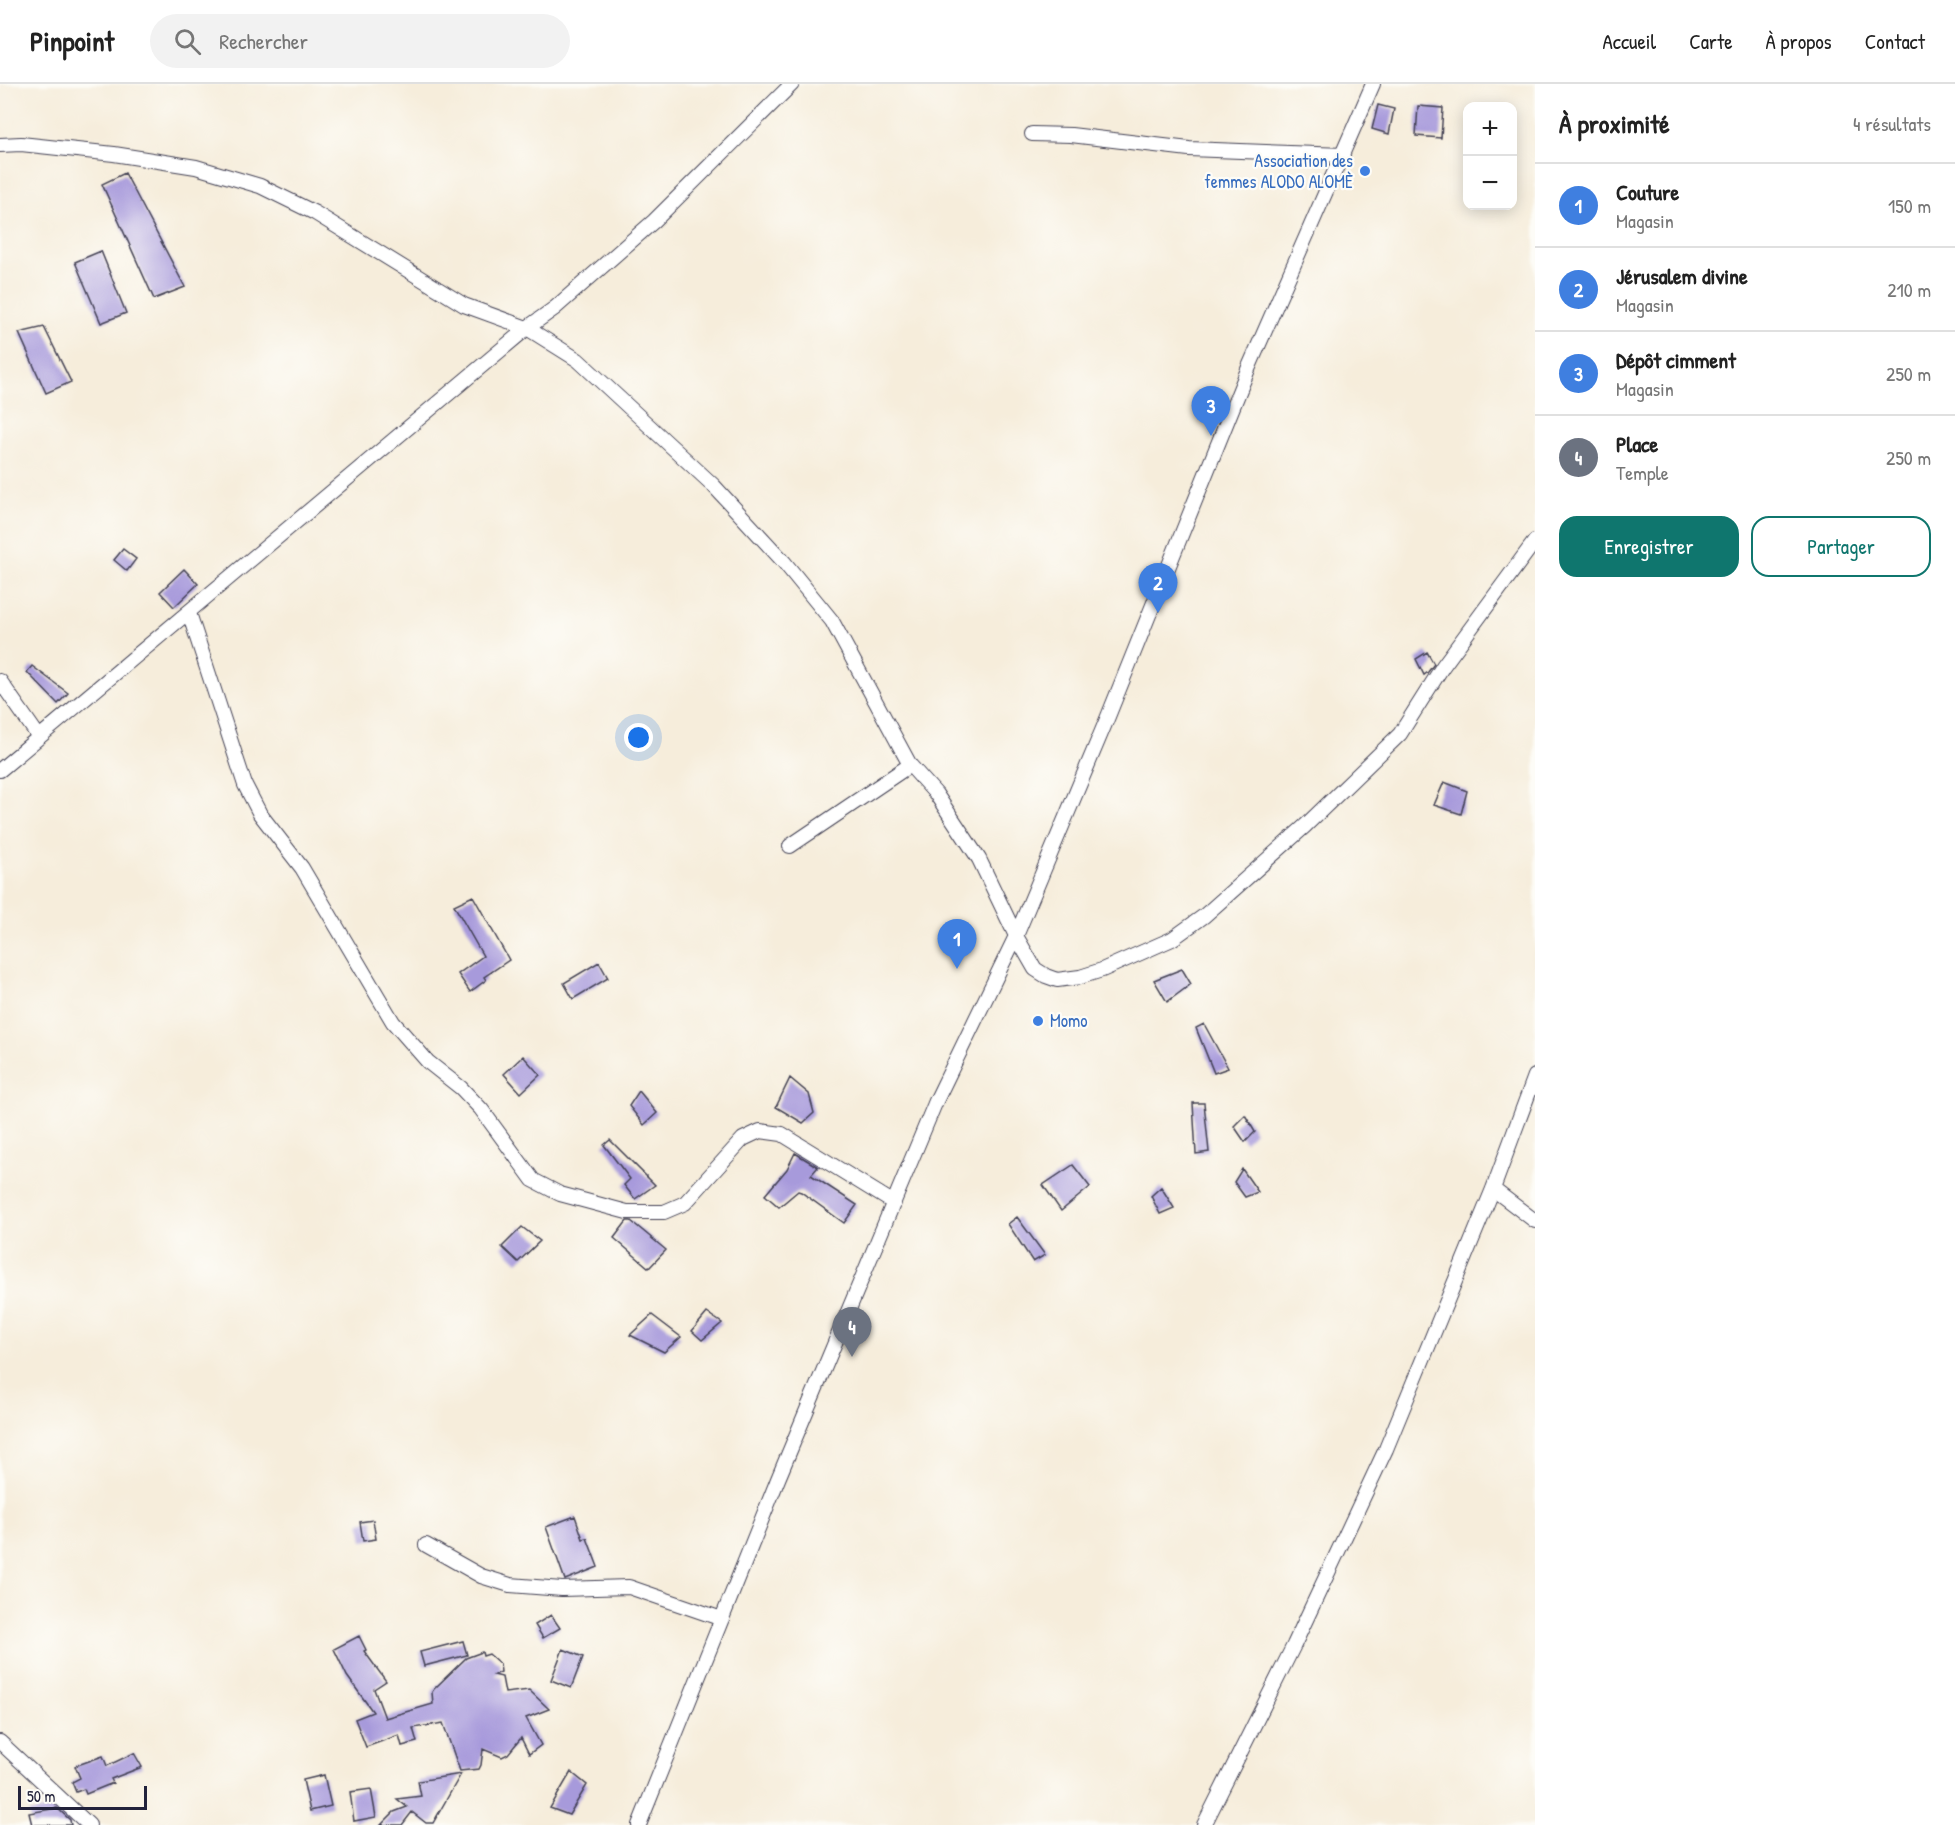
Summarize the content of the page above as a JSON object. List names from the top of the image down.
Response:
{
  "places": ["Association des femmes ALODO ALOMÈ", "Momo"],
  "scale_bar": "50 m",
  "page": {
    "header": "Pinpoint",
    "search": "Rechercher",
    "nav": [
      "Accueil",
      "Carte",
      "À propos",
      "Contact"
    ],
    "heading": ["À proximité", "4 résultats"],
    "map_buttons": ["+", "−"],
    "list": [
      {
        "mark": "1",
        "name": "Couture",
        "note": "Magasin",
        "value": "150 m"
      },
      {
        "mark": "2",
        "name": "Jérusalem divine",
        "note": "Magasin",
        "value": "210 m"
      },
      {
        "mark": "3",
        "name": "Dépôt cimment",
        "note": "Magasin",
        "value": "250 m"
      },
      {
        "mark": "4",
        "name": "Place",
        "note": "Temple",
        "value": "250 m"
      }
    ],
    "pins": [
      "3",
      "2",
      "1",
      "4"
    ],
    "buttons": ["Enregistrer", "Partager"],
    "scale": "50 m"
  }
}
